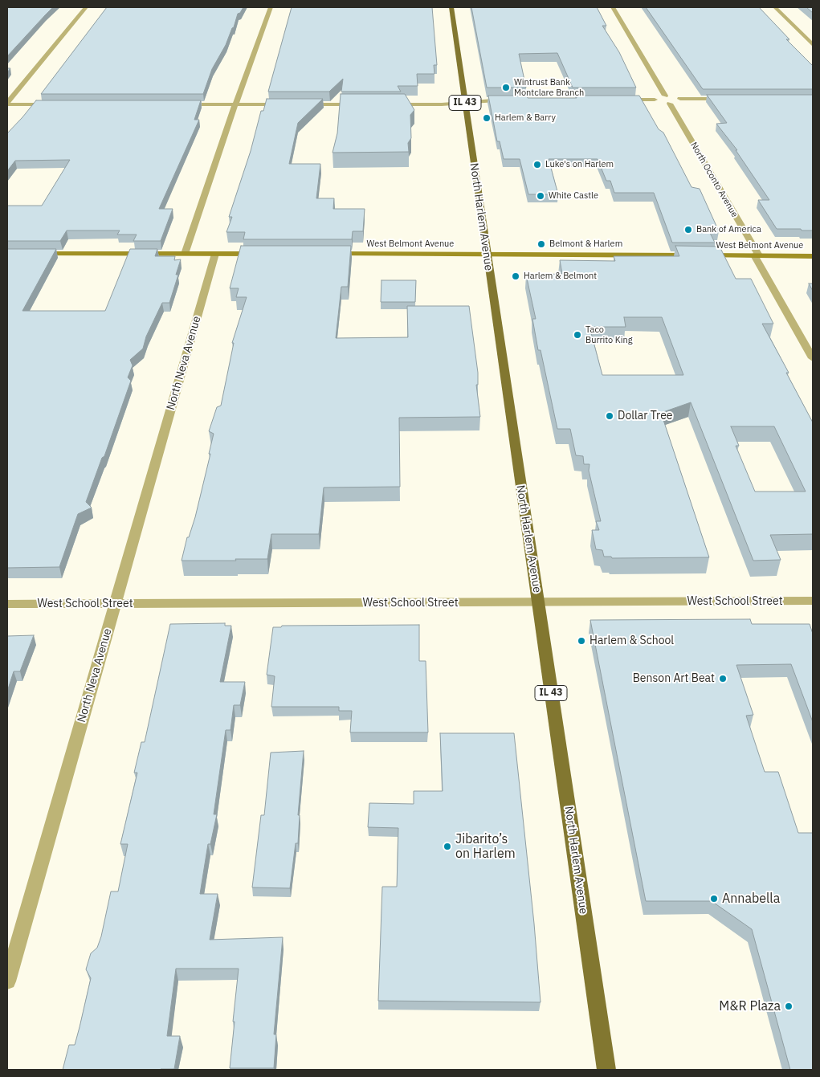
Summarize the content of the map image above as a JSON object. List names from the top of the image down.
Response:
{
  "streets": {
    "main road": ["IL 43", "North Harlem Avenue", "West Belmont Avenue"],
    "street": ["North Oconto Avenue", "North Neva Avenue", "West School Street"]
  },
  "crossings": [
    ["North Oconto Avenue", "West Belmont Avenue"],
    ["North Harlem Avenue", "West Belmont Avenue"],
    ["North Harlem Avenue", "West School Street"],
    ["North Neva Avenue", "West School Street"]
  ],
  "places": [
    "Wintrust Bank Montclare Branch",
    "Harlem & Barry",
    "Luke's on Harlem",
    "White Castle",
    "Bank of America",
    "Belmont & Harlem",
    "Harlem & Belmont",
    "Taco Burrito King",
    "Dollar Tree",
    "Harlem & School",
    "Benson Art Beat",
    "Jibarito’s on Harlem",
    "Annabella",
    "M&R Plaza"
  ]
}
